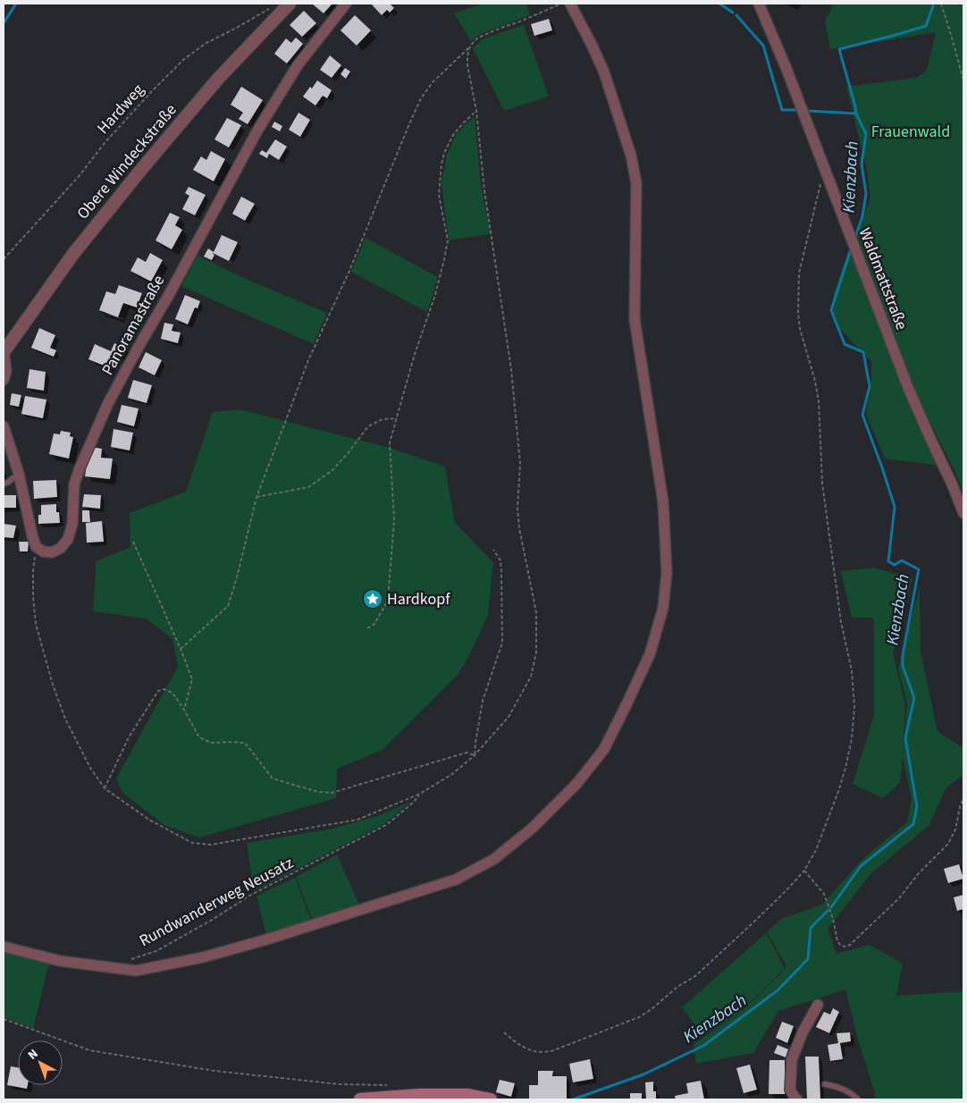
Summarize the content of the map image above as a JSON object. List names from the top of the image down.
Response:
{
  "streets": {
    "street": ["Obere Windeckstraße", "Waldmattstraße", "Panoramastraße"],
    "path": ["Hardweg", "Rundwanderweg Neusatz"]
  },
  "water": ["Kienzbach"],
  "parks": ["Frauenwald"],
  "places": {
    "place": ["Hardkopf"]
  },
  "north": "top left"
}
